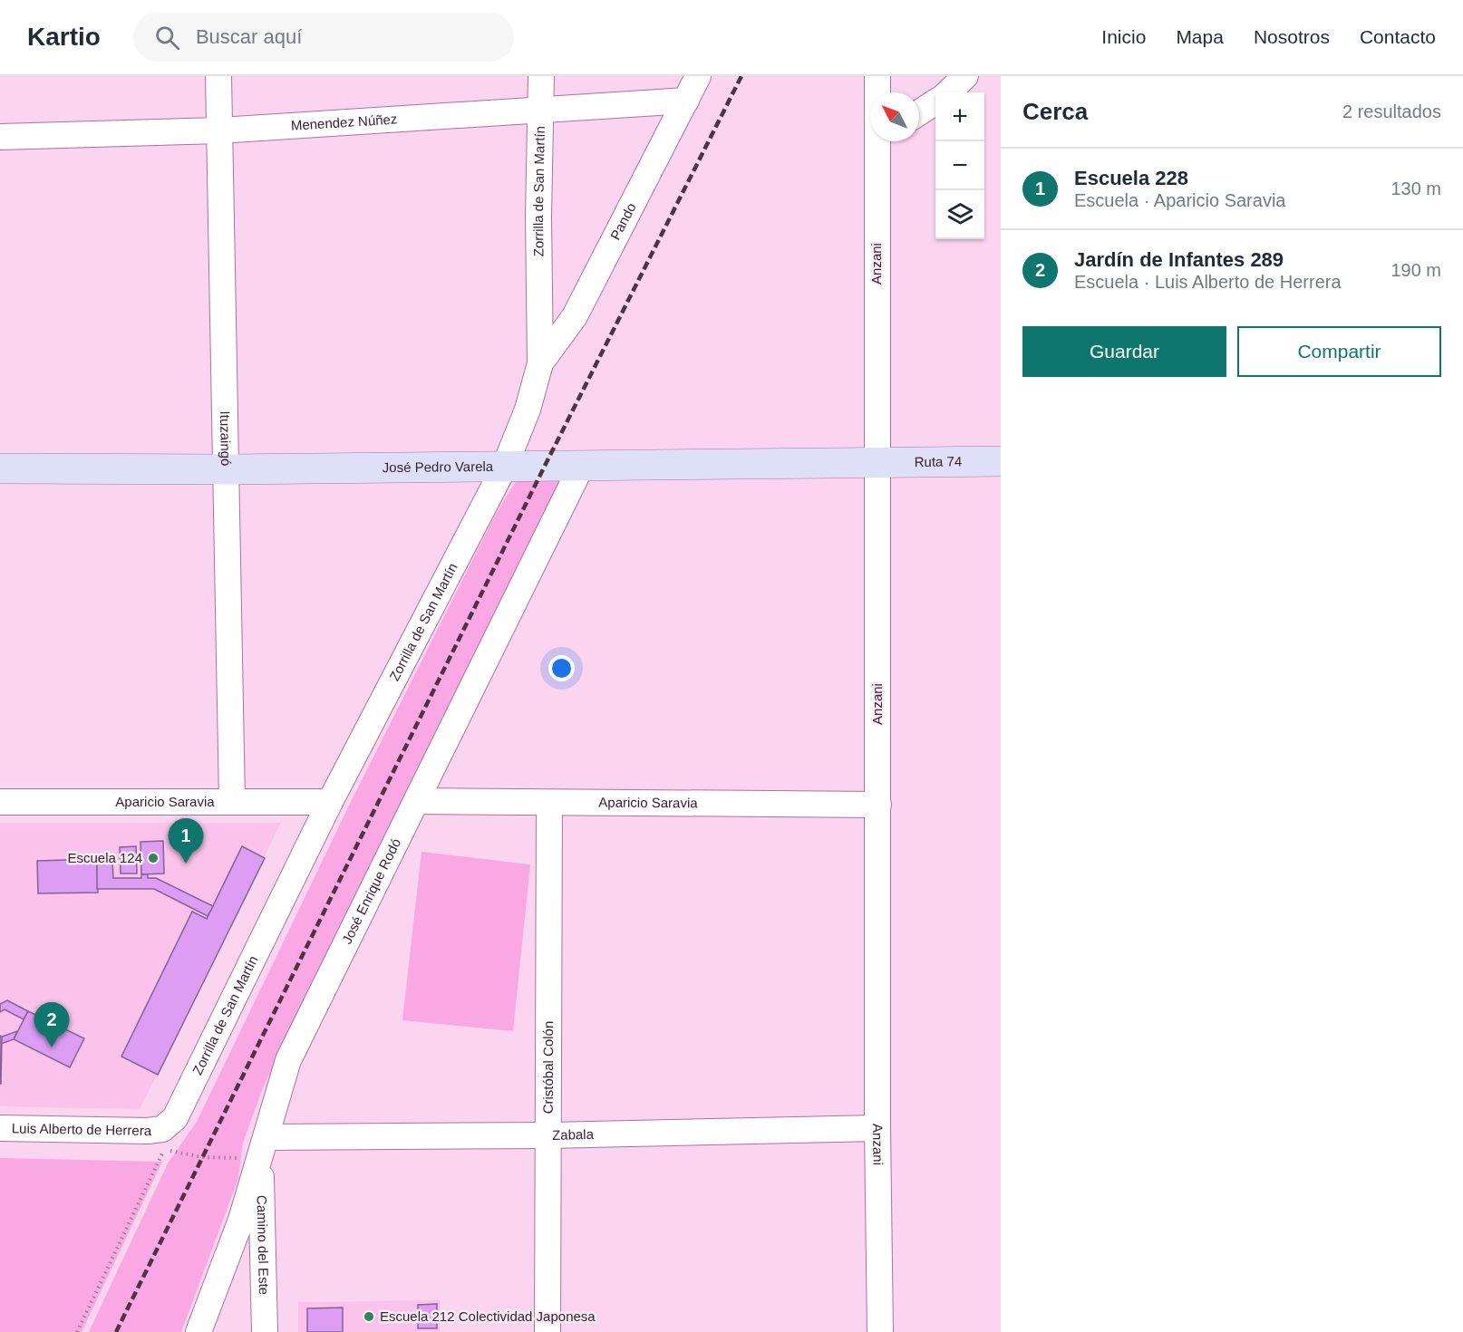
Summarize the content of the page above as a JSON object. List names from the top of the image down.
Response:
{
  "streets": {
    "street": [
      "Menendez Núñez",
      "Zorrilla de San Martín",
      "Pando",
      "Anzani",
      "Ituzaingó",
      "Ruta 74",
      "José Pedro Varela",
      "Aparicio Saravia",
      "José Enrique Rodó",
      "Cristóbal Colón",
      "Luis Alberto de Herrera",
      "Zabala",
      "Camino del Este"
    ]
  },
  "crossings": [
    ["Menendez Núñez", "Zorrilla de San Martín"],
    ["Menendez Núñez", "Pando"],
    ["Menendez Núñez", "Ituzaingó"],
    ["Zorrilla de San Martín", "Pando"],
    ["Zorrilla de San Martín", "José Pedro Varela"],
    ["Zorrilla de San Martín", "Aparicio Saravia"],
    ["Zorrilla de San Martín", "Luis Alberto de Herrera"],
    ["Anzani", "Ruta 74"],
    ["Anzani", "José Pedro Varela"],
    ["Anzani", "Aparicio Saravia"],
    ["Anzani", "Zabala"],
    ["Ituzaingó", "José Pedro Varela"],
    ["Ituzaingó", "Aparicio Saravia"],
    ["Ruta 74", "José Pedro Varela"],
    ["José Pedro Varela", "José Enrique Rodó"],
    ["Aparicio Saravia", "José Enrique Rodó"],
    ["Aparicio Saravia", "Cristóbal Colón"],
    ["José Enrique Rodó", "Zabala"],
    ["José Enrique Rodó", "Camino del Este"],
    ["Cristóbal Colón", "Zabala"],
    ["Zabala", "Camino del Este"]
  ],
  "places": ["Escuela 124", "Escuela 212 Colectividad Japonesa"],
  "north": "top left",
  "page": {
    "header": "Kartio",
    "search": "Buscar aquí",
    "nav": [
      "Inicio",
      "Mapa",
      "Nosotros",
      "Contacto"
    ],
    "heading": ["Cerca", "2 resultados"],
    "map_buttons": ["+", "−"],
    "list": [
      {
        "mark": "1",
        "name": "Escuela 228",
        "note": "Escuela · Aparicio Saravia",
        "value": "130 m"
      },
      {
        "mark": "2",
        "name": "Jardín de Infantes 289",
        "note": "Escuela · Luis Alberto de Herrera",
        "value": "190 m"
      }
    ],
    "buttons": ["Guardar", "Compartir"],
    "pins": ["1", "2"]
  }
}
